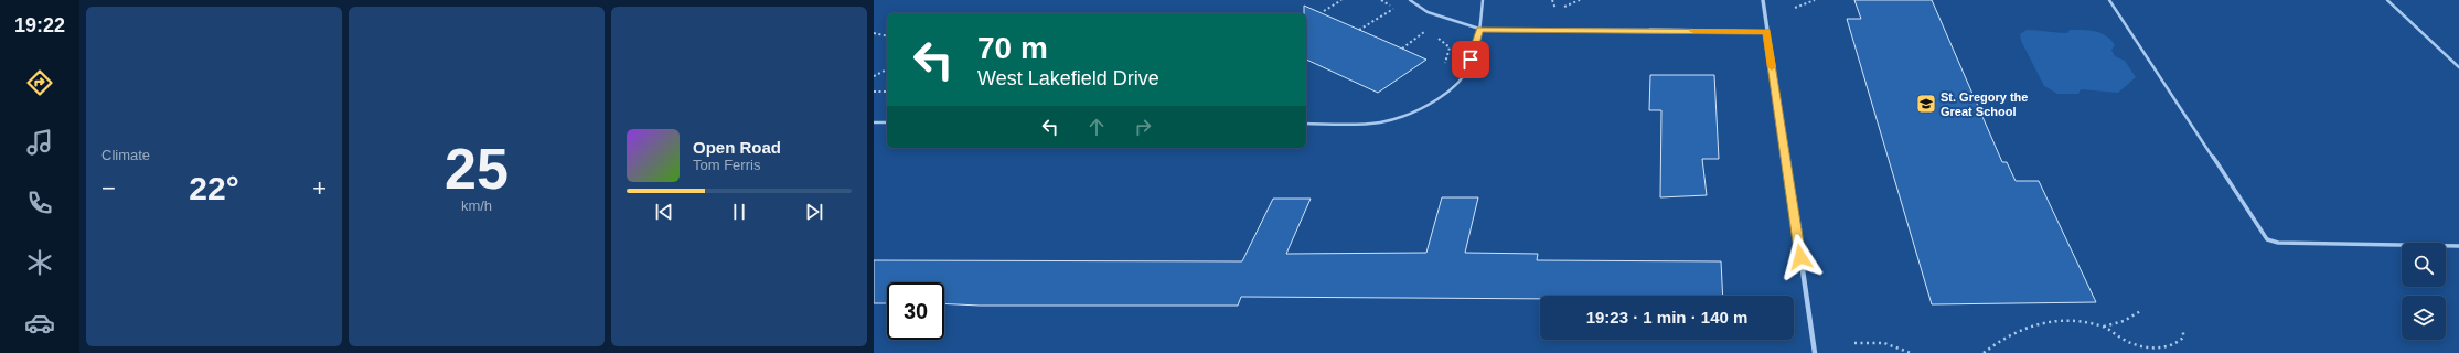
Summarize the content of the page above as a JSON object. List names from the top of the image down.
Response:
{
  "places": {
    "school or university": ["St. Gregory the Great School"]
  },
  "page": {
    "tabs": "19:22",
    "tile": [
      "Climate",
      ["25", "km/h"]
    ],
    "turn": ["70 m", "West Lakefield Drive"],
    "song": ["Open Road", "Tom Ferris"],
    "heat": ["−", "22°", "+"],
    "limit": "30",
    "trip": "19:23 · 1 min · 140 m"
  }
}
